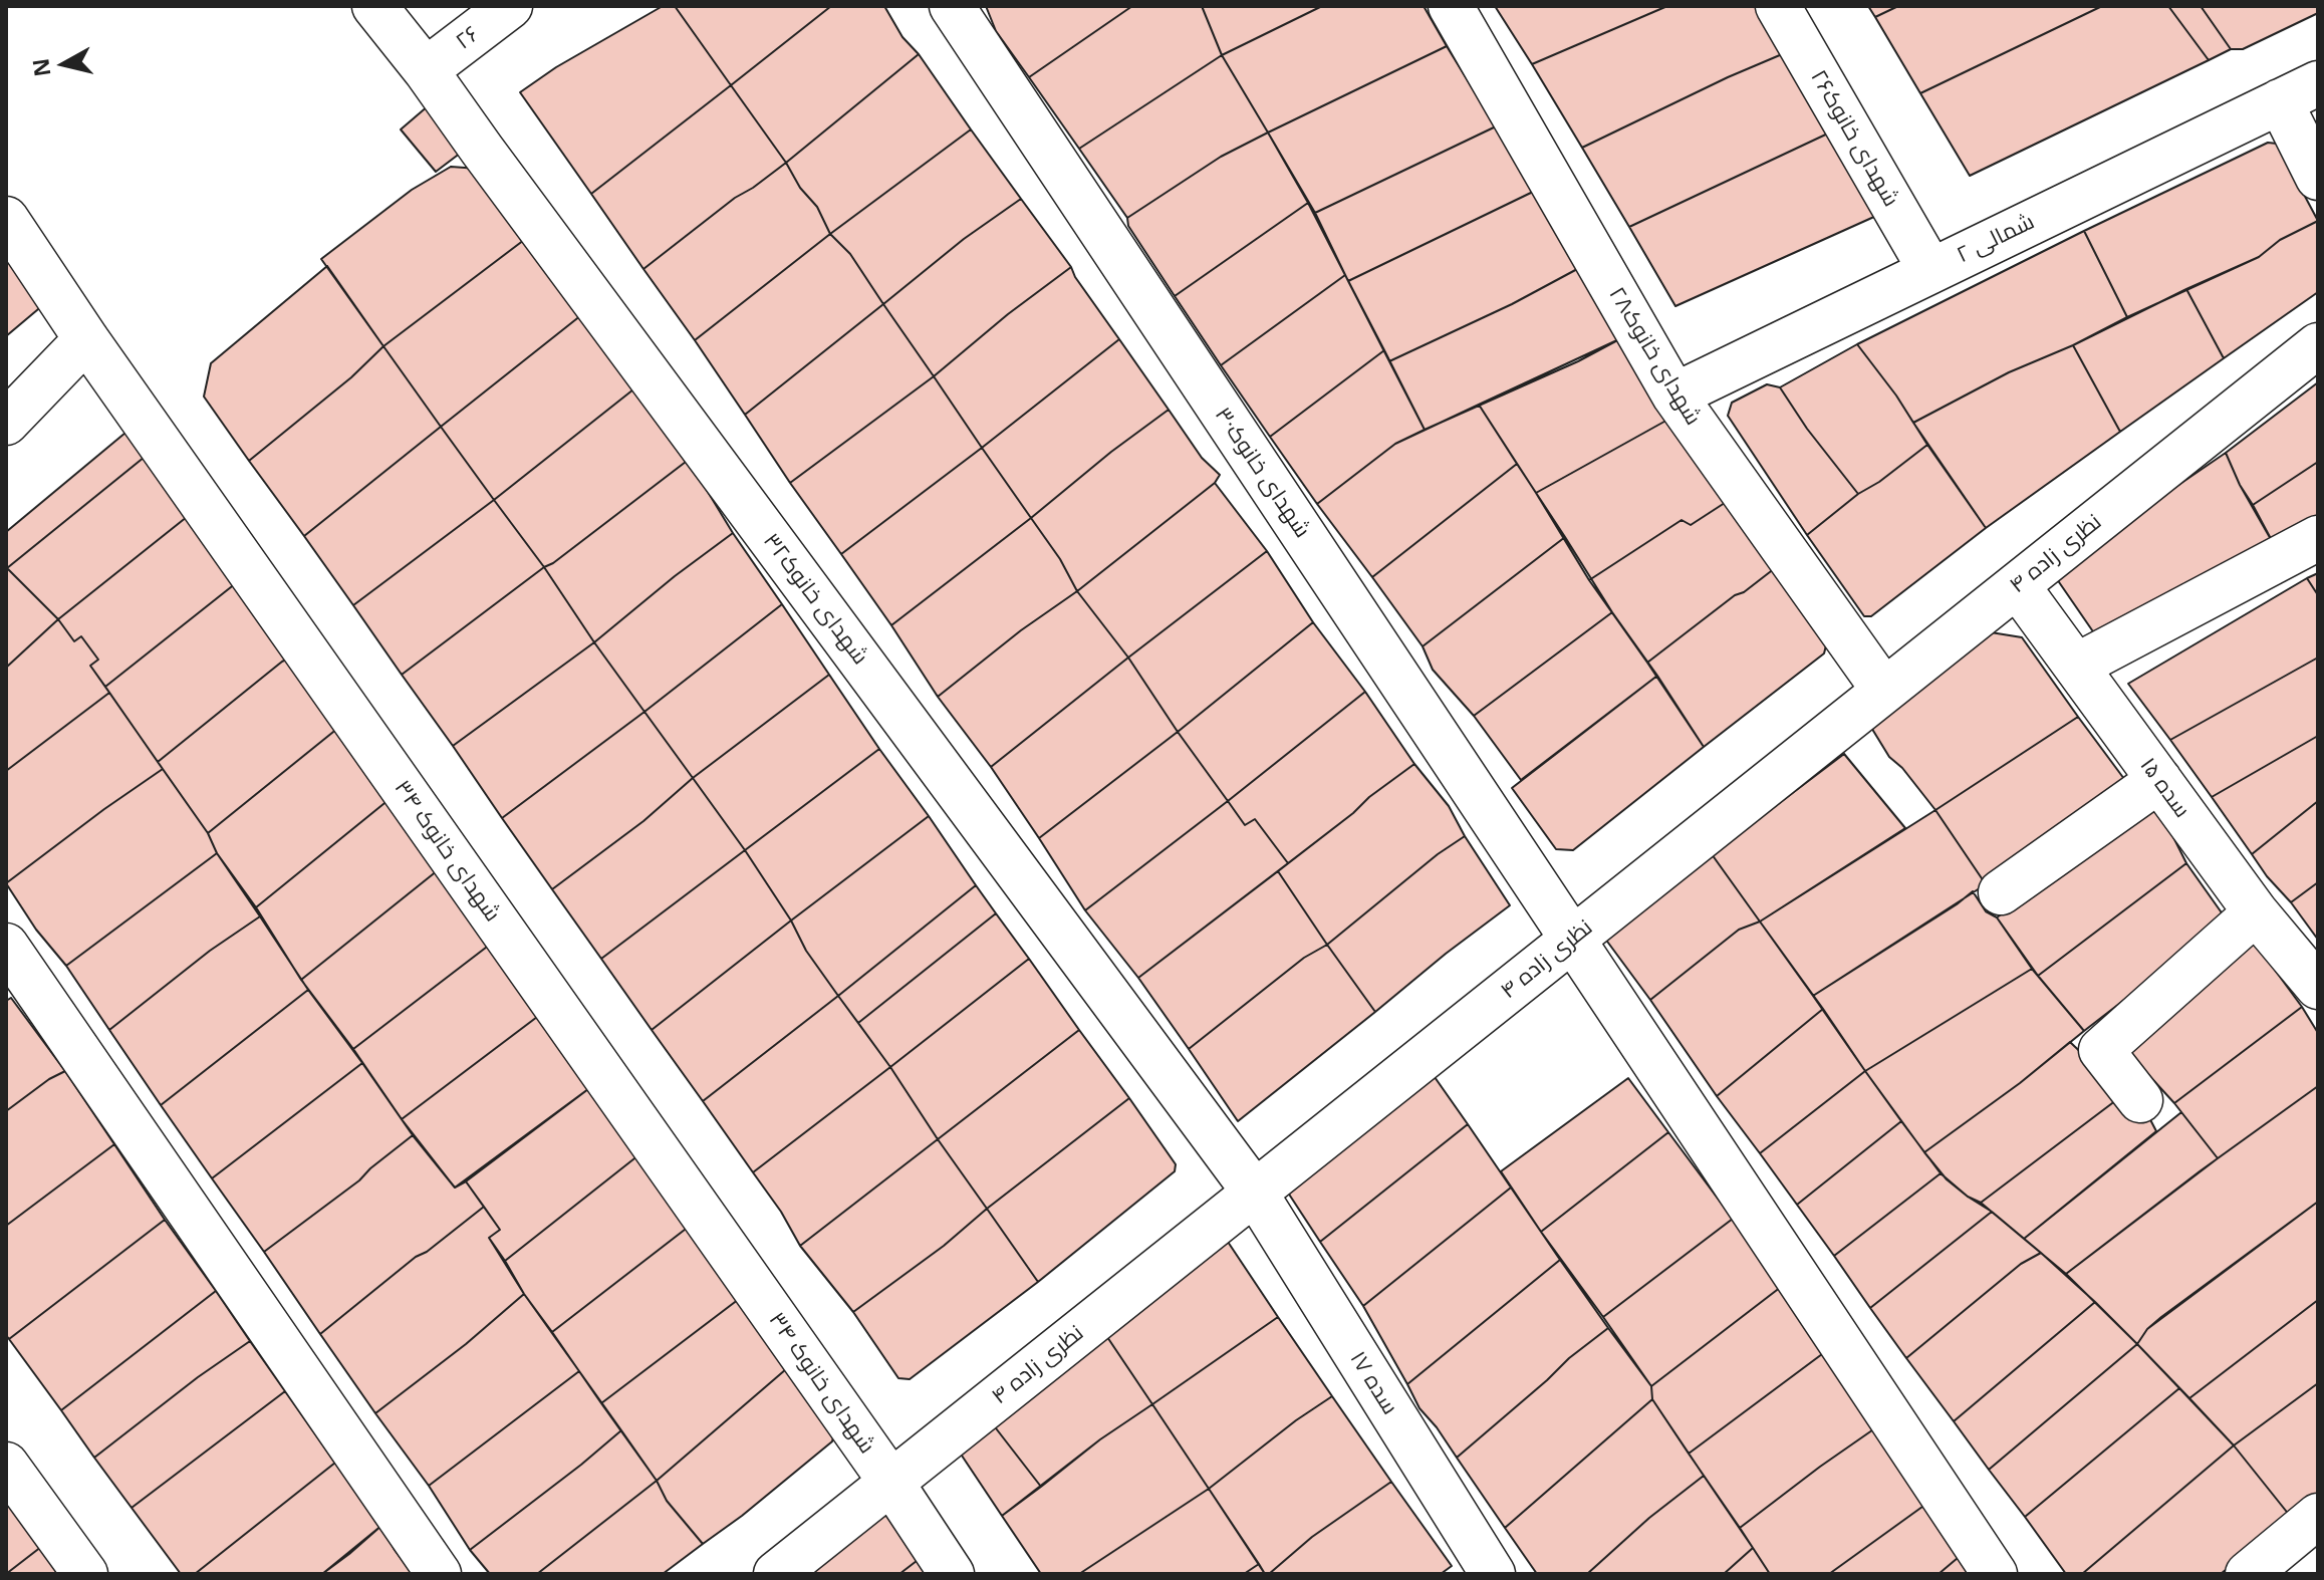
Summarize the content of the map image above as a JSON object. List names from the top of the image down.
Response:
{
  "streets": {
    "street": [
      "۲۶",
      "شهدای خانوک۲۶",
      "شمالی ۲",
      "شهدای خانوک۲۸",
      "شهدای خانوک۳۰",
      "نظری زاده ۴",
      "شهدای خانوک۳۲",
      "سده ۱۵",
      "۳۴ شهدای خانوک",
      "سده ۱۷"
    ]
  },
  "crossings": [
    ["۲۶", "شهدای خانوک۳۲"],
    ["شهدای خانوک۲۶", "شمالی ۲"],
    ["شمالی ۲", "شهدای خانوک۲۸"],
    ["شهدای خانوک۲۸", "نظری زاده ۴"],
    ["شهدای خانوک۳۰", "نظری زاده ۴"],
    ["نظری زاده ۴", "شهدای خانوک۳۲"],
    ["نظری زاده ۴", "سده ۱۵"],
    ["نظری زاده ۴", "۳۴ شهدای خانوک"],
    ["نظری زاده ۴", "سده ۱۷"],
    ["شهدای خانوک۳۲", "سده ۱۷"]
  ],
  "north": "left"
}
